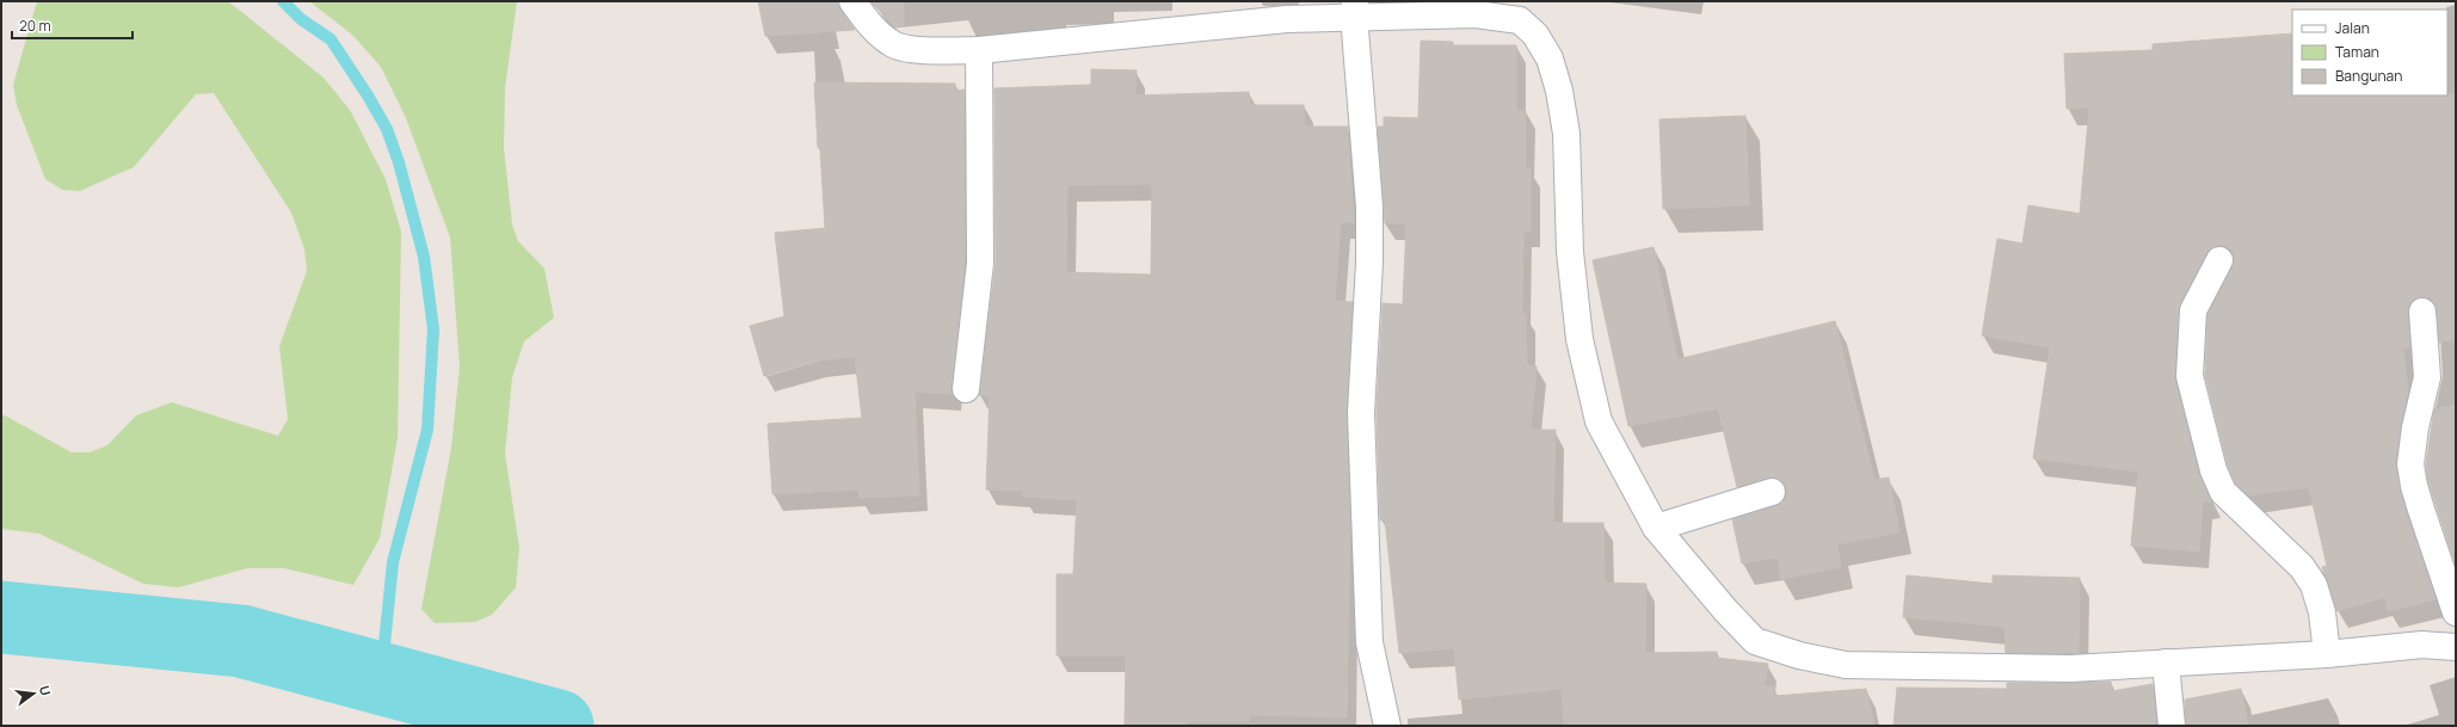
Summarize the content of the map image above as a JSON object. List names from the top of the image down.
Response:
{
  "legend": ["Jalan", "Taman", "Bangunan"],
  "scale_bar": "20 m",
  "north": "right"
}
